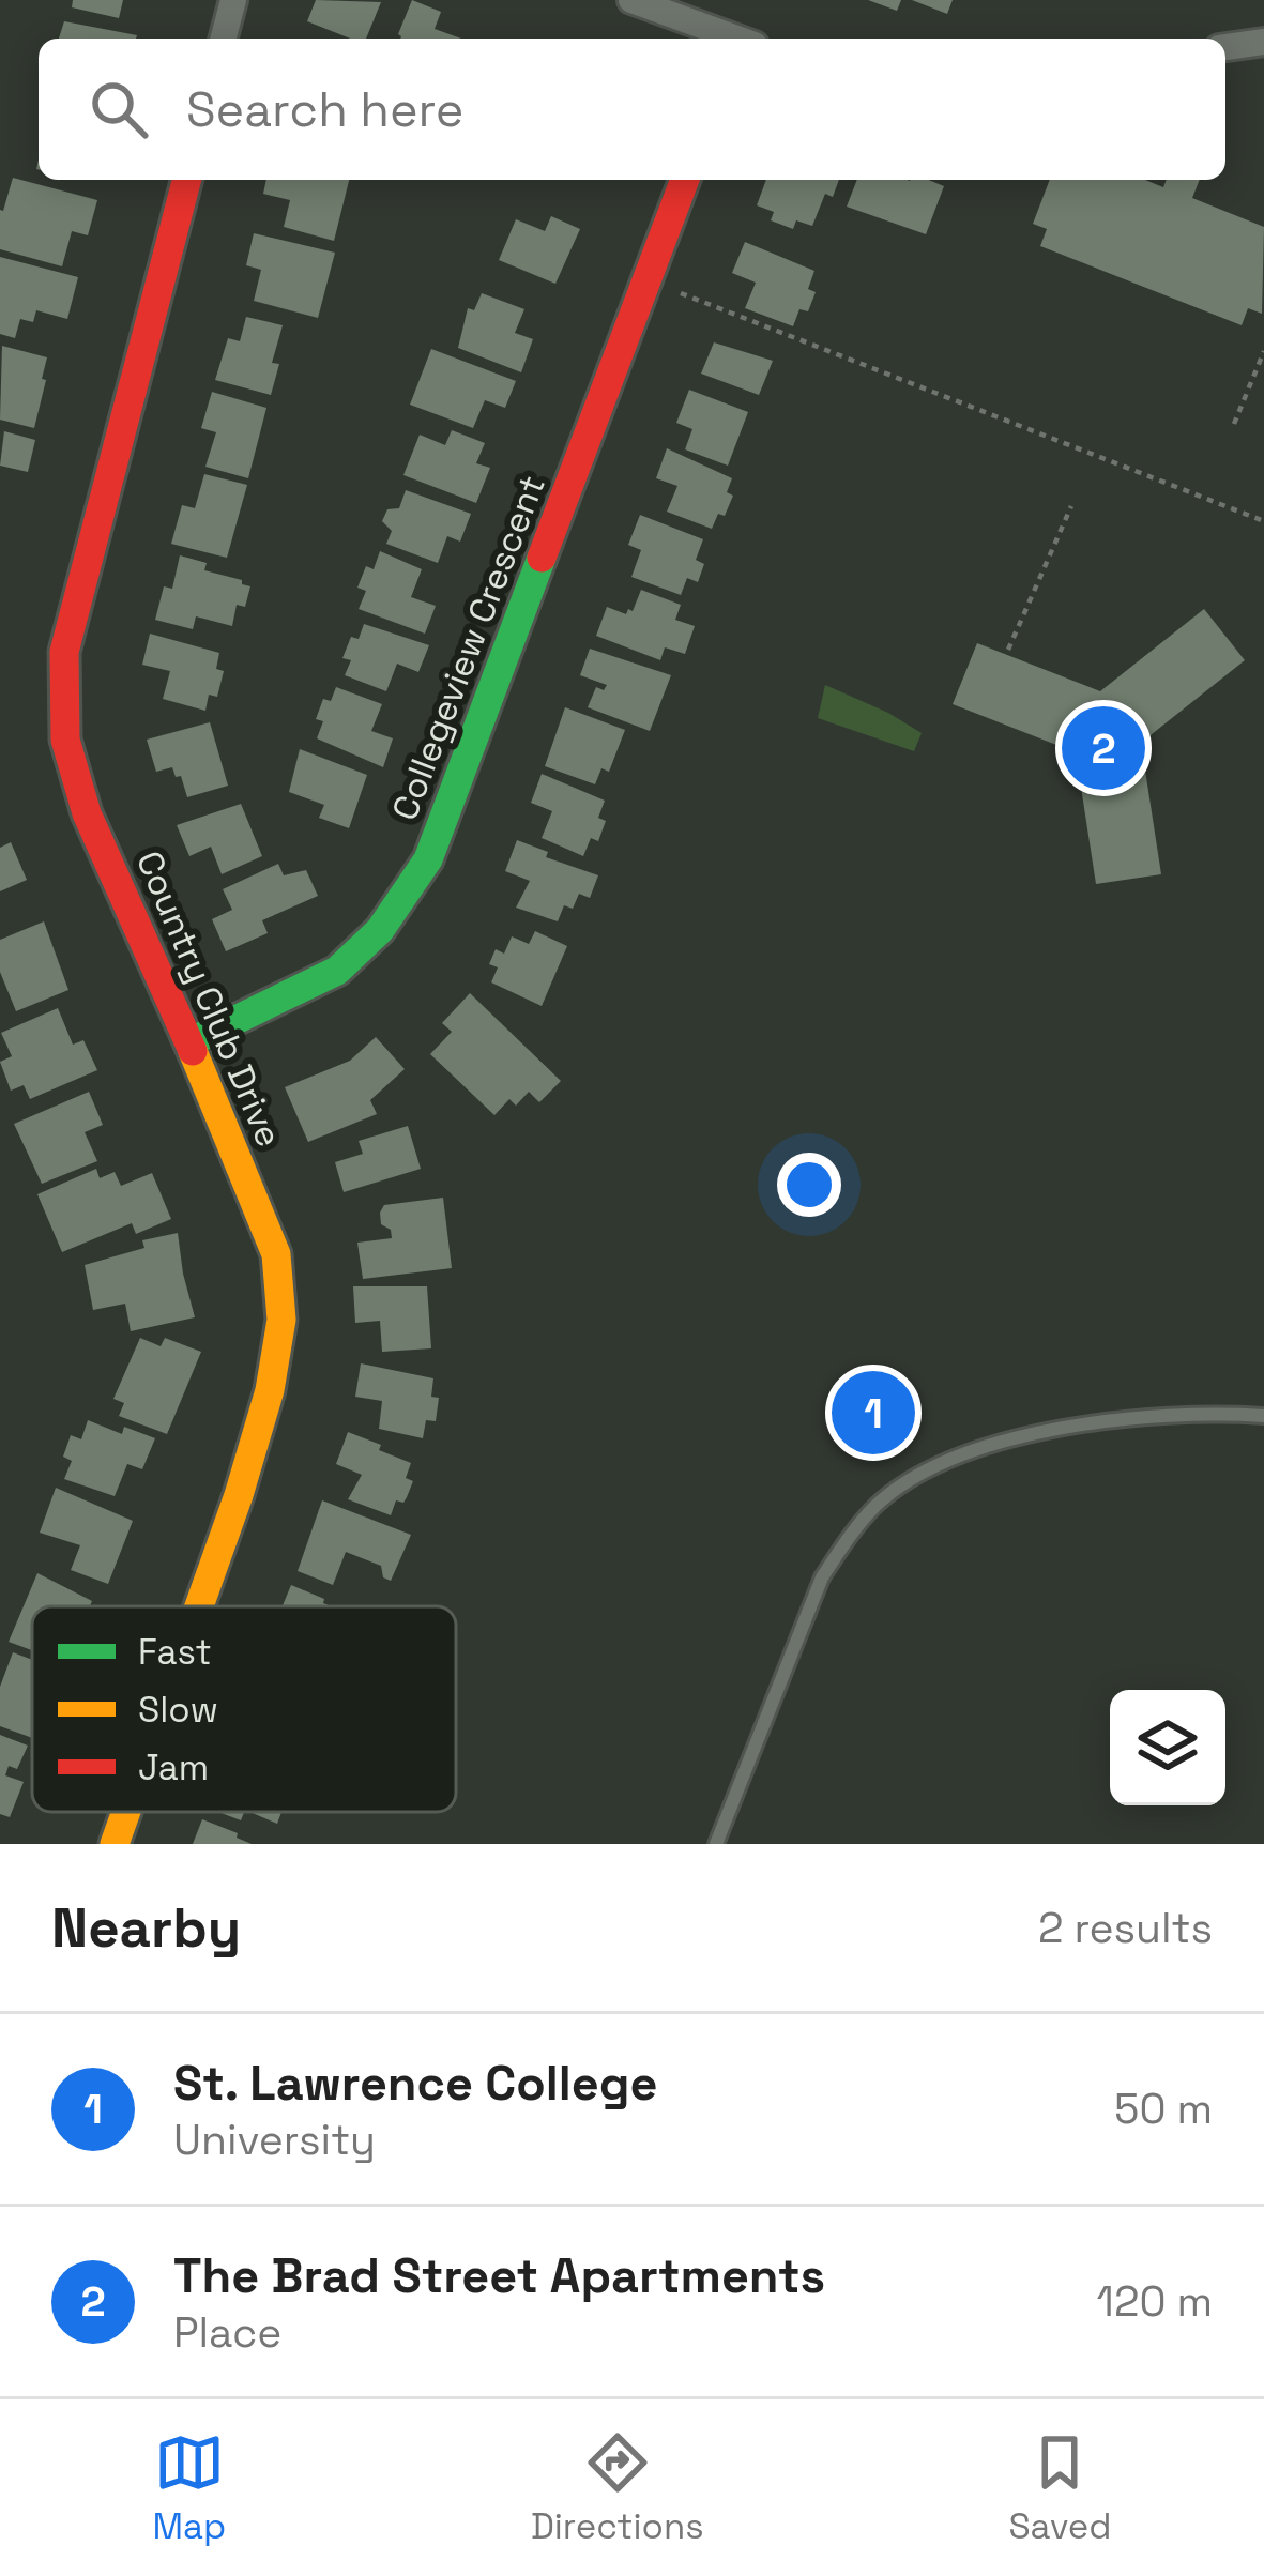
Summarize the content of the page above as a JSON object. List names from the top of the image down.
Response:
{
  "streets": {
    "street": ["Collegeview Crescent", "Country Club Drive"]
  },
  "crossings": [
    ["Collegeview Crescent", "Country Club Drive"]
  ],
  "legend": ["Fast", "Slow", "Jam"],
  "page": {
    "search": "Search here",
    "pins": ["2", "1"],
    "heading": ["Nearby", "2 results"],
    "list": [
      {
        "mark": "1",
        "name": "St. Lawrence College",
        "note": "University",
        "value": "50 m"
      },
      {
        "mark": "2",
        "name": "The Brad Street Apartments",
        "note": "Place",
        "value": "120 m"
      }
    ],
    "nav": ["Map", "Directions", "Saved"]
  }
}
